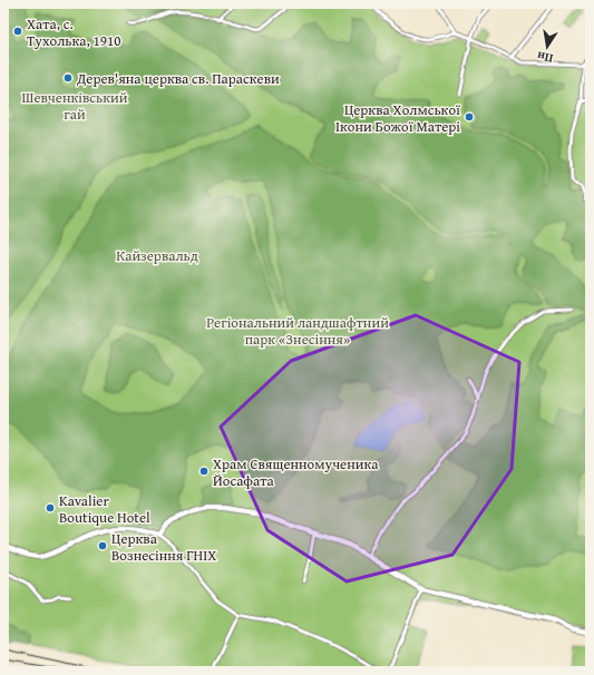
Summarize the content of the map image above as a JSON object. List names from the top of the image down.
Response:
{
  "parks": ["Шевченківський гай", "Кайзервальд", "Регіональний ландшафтний парк «Знесіння»"],
  "places": [
    "Хата, с. Тухолька, 1910",
    "Дерев'яна церква св. Параскеви",
    "Церква Холмської Ікони Божої Матері",
    "Храм Священномученика Йосафата",
    "Kavalier Boutique Hotel",
    "Церква Вознесіння ГНІХ"
  ],
  "north": "bottom"
}
